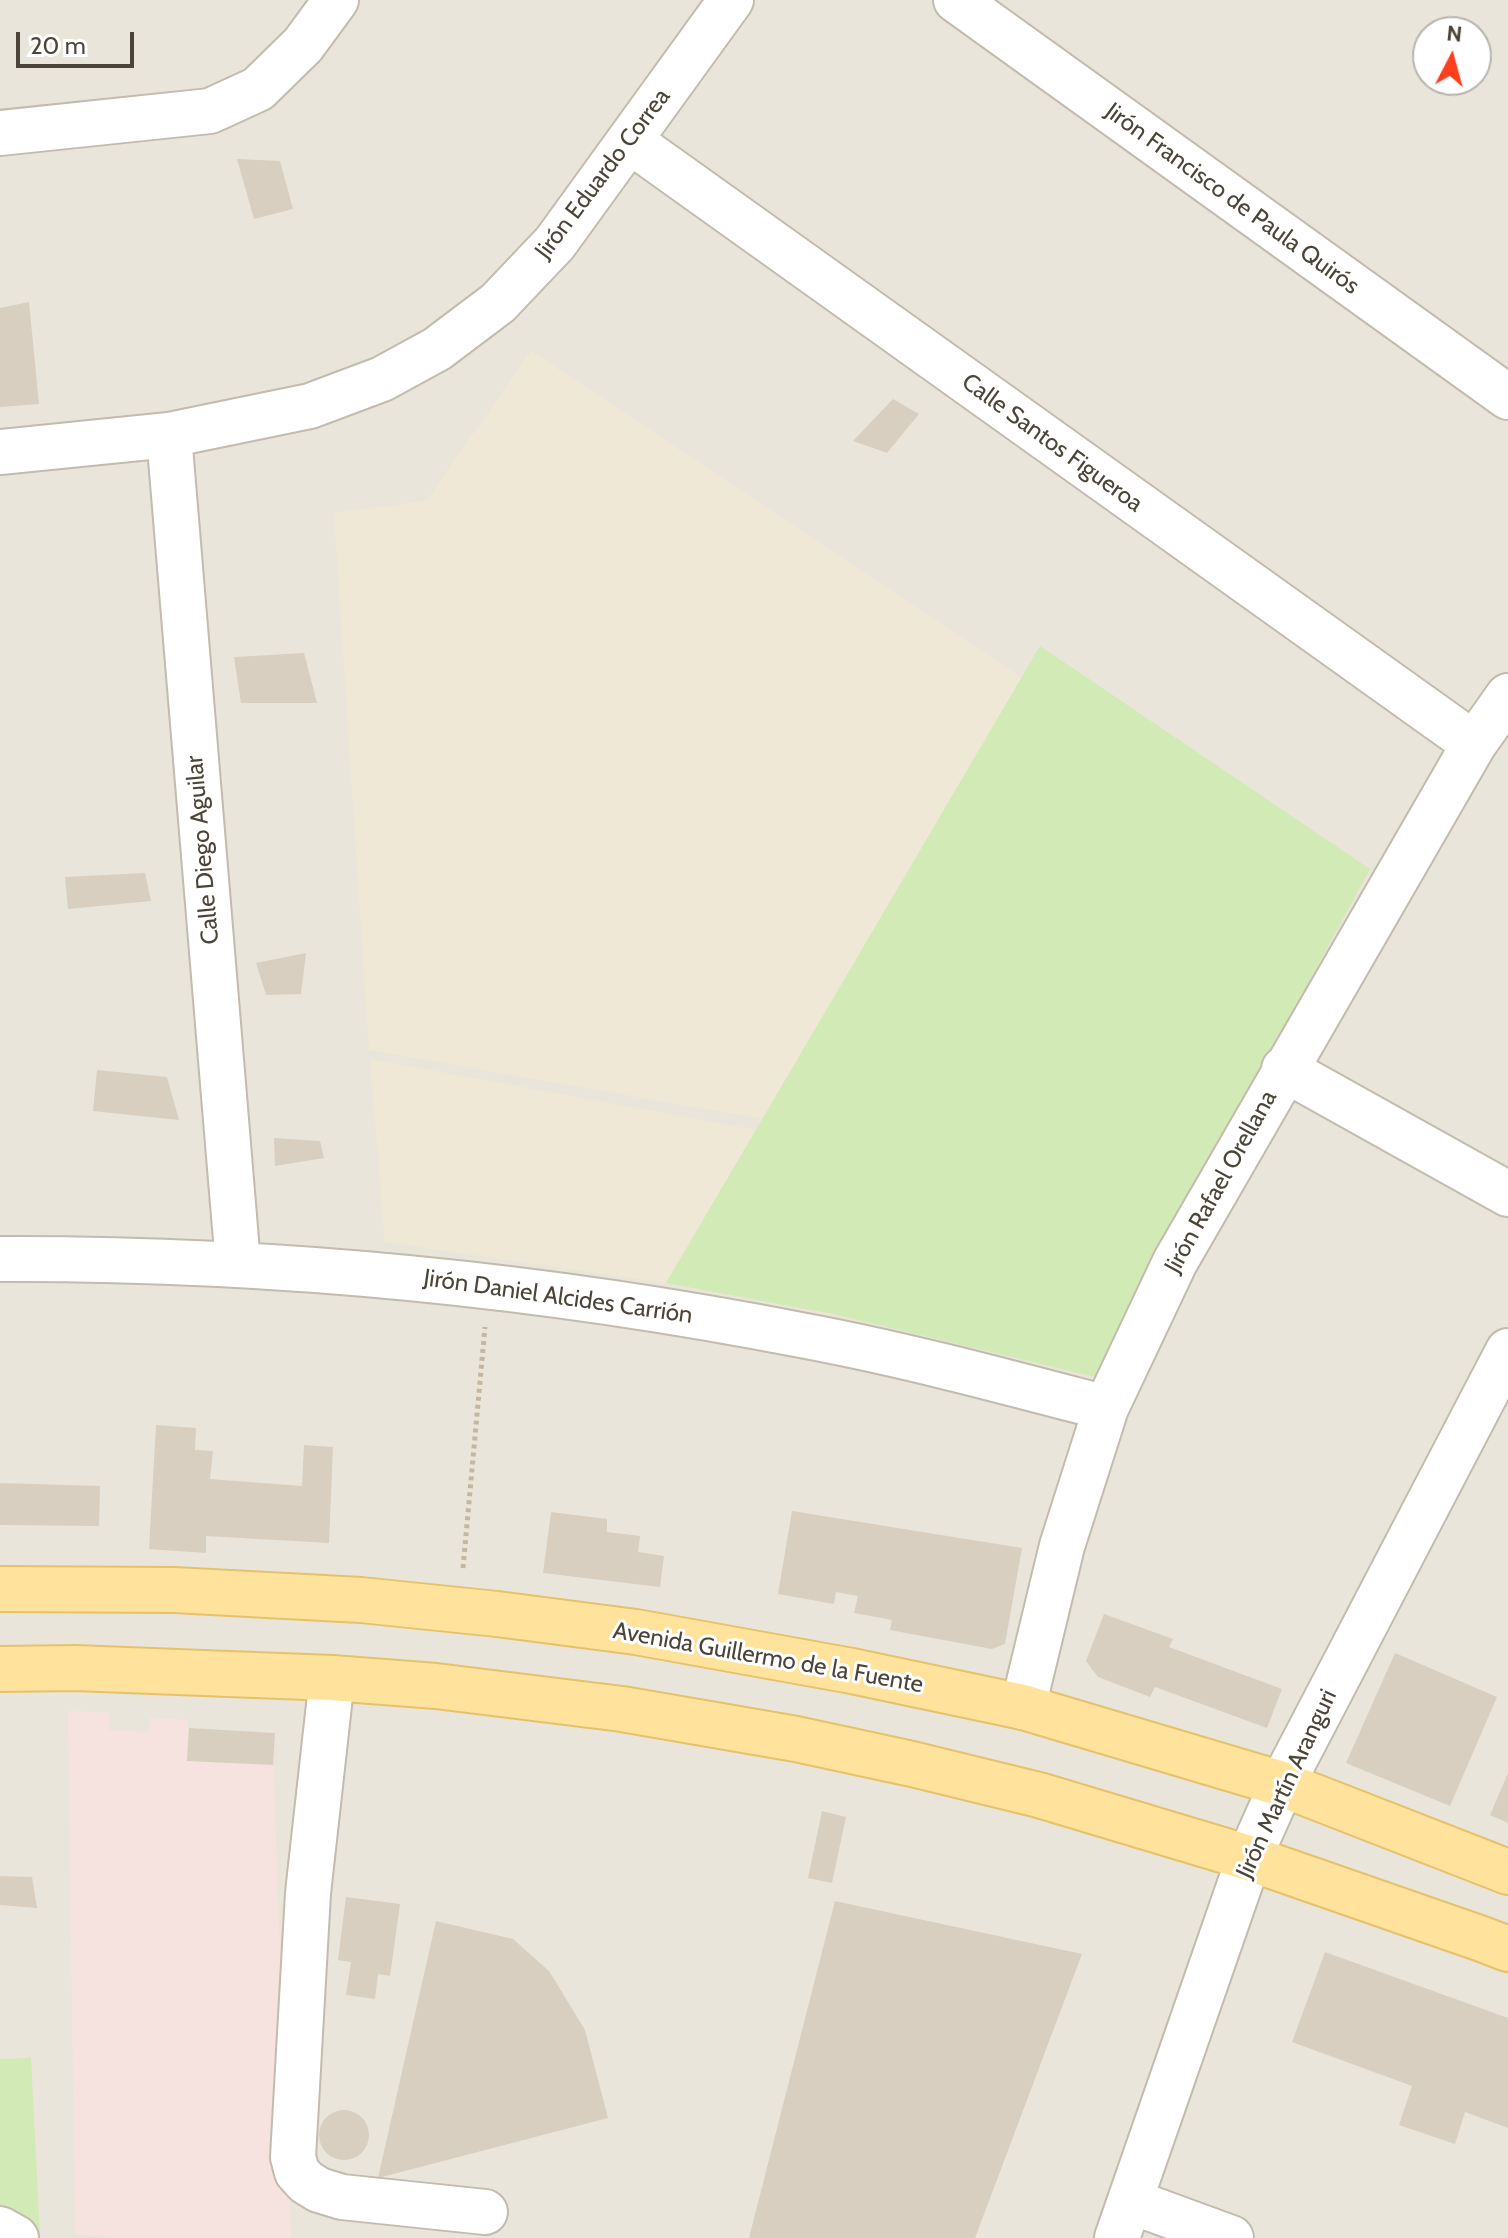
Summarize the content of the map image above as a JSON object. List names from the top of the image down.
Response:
{
  "streets": {
    "main road": ["Avenida Guillermo de la Fuente"],
    "street": [
      "Jirón Eduardo Correa",
      "Jirón Francisco de Paula Quirós",
      "Calle Santos Figueroa",
      "Calle Diego Aguilar",
      "Jirón Rafael Orellana",
      "Jirón Daniel Alcides Carrión",
      "Jirón Martín Aranguri"
    ]
  },
  "crossings": [
    ["Jirón Eduardo Correa", "Calle Santos Figueroa"],
    ["Jirón Eduardo Correa", "Calle Diego Aguilar"],
    ["Calle Santos Figueroa", "Jirón Rafael Orellana"],
    ["Calle Diego Aguilar", "Jirón Daniel Alcides Carrión"],
    ["Jirón Rafael Orellana", "Jirón Daniel Alcides Carrión"],
    ["Jirón Rafael Orellana", "Avenida Guillermo de la Fuente"],
    ["Avenida Guillermo de la Fuente", "Jirón Martín Aranguri"]
  ],
  "scale_bar": "20 m",
  "north": "top"
}
